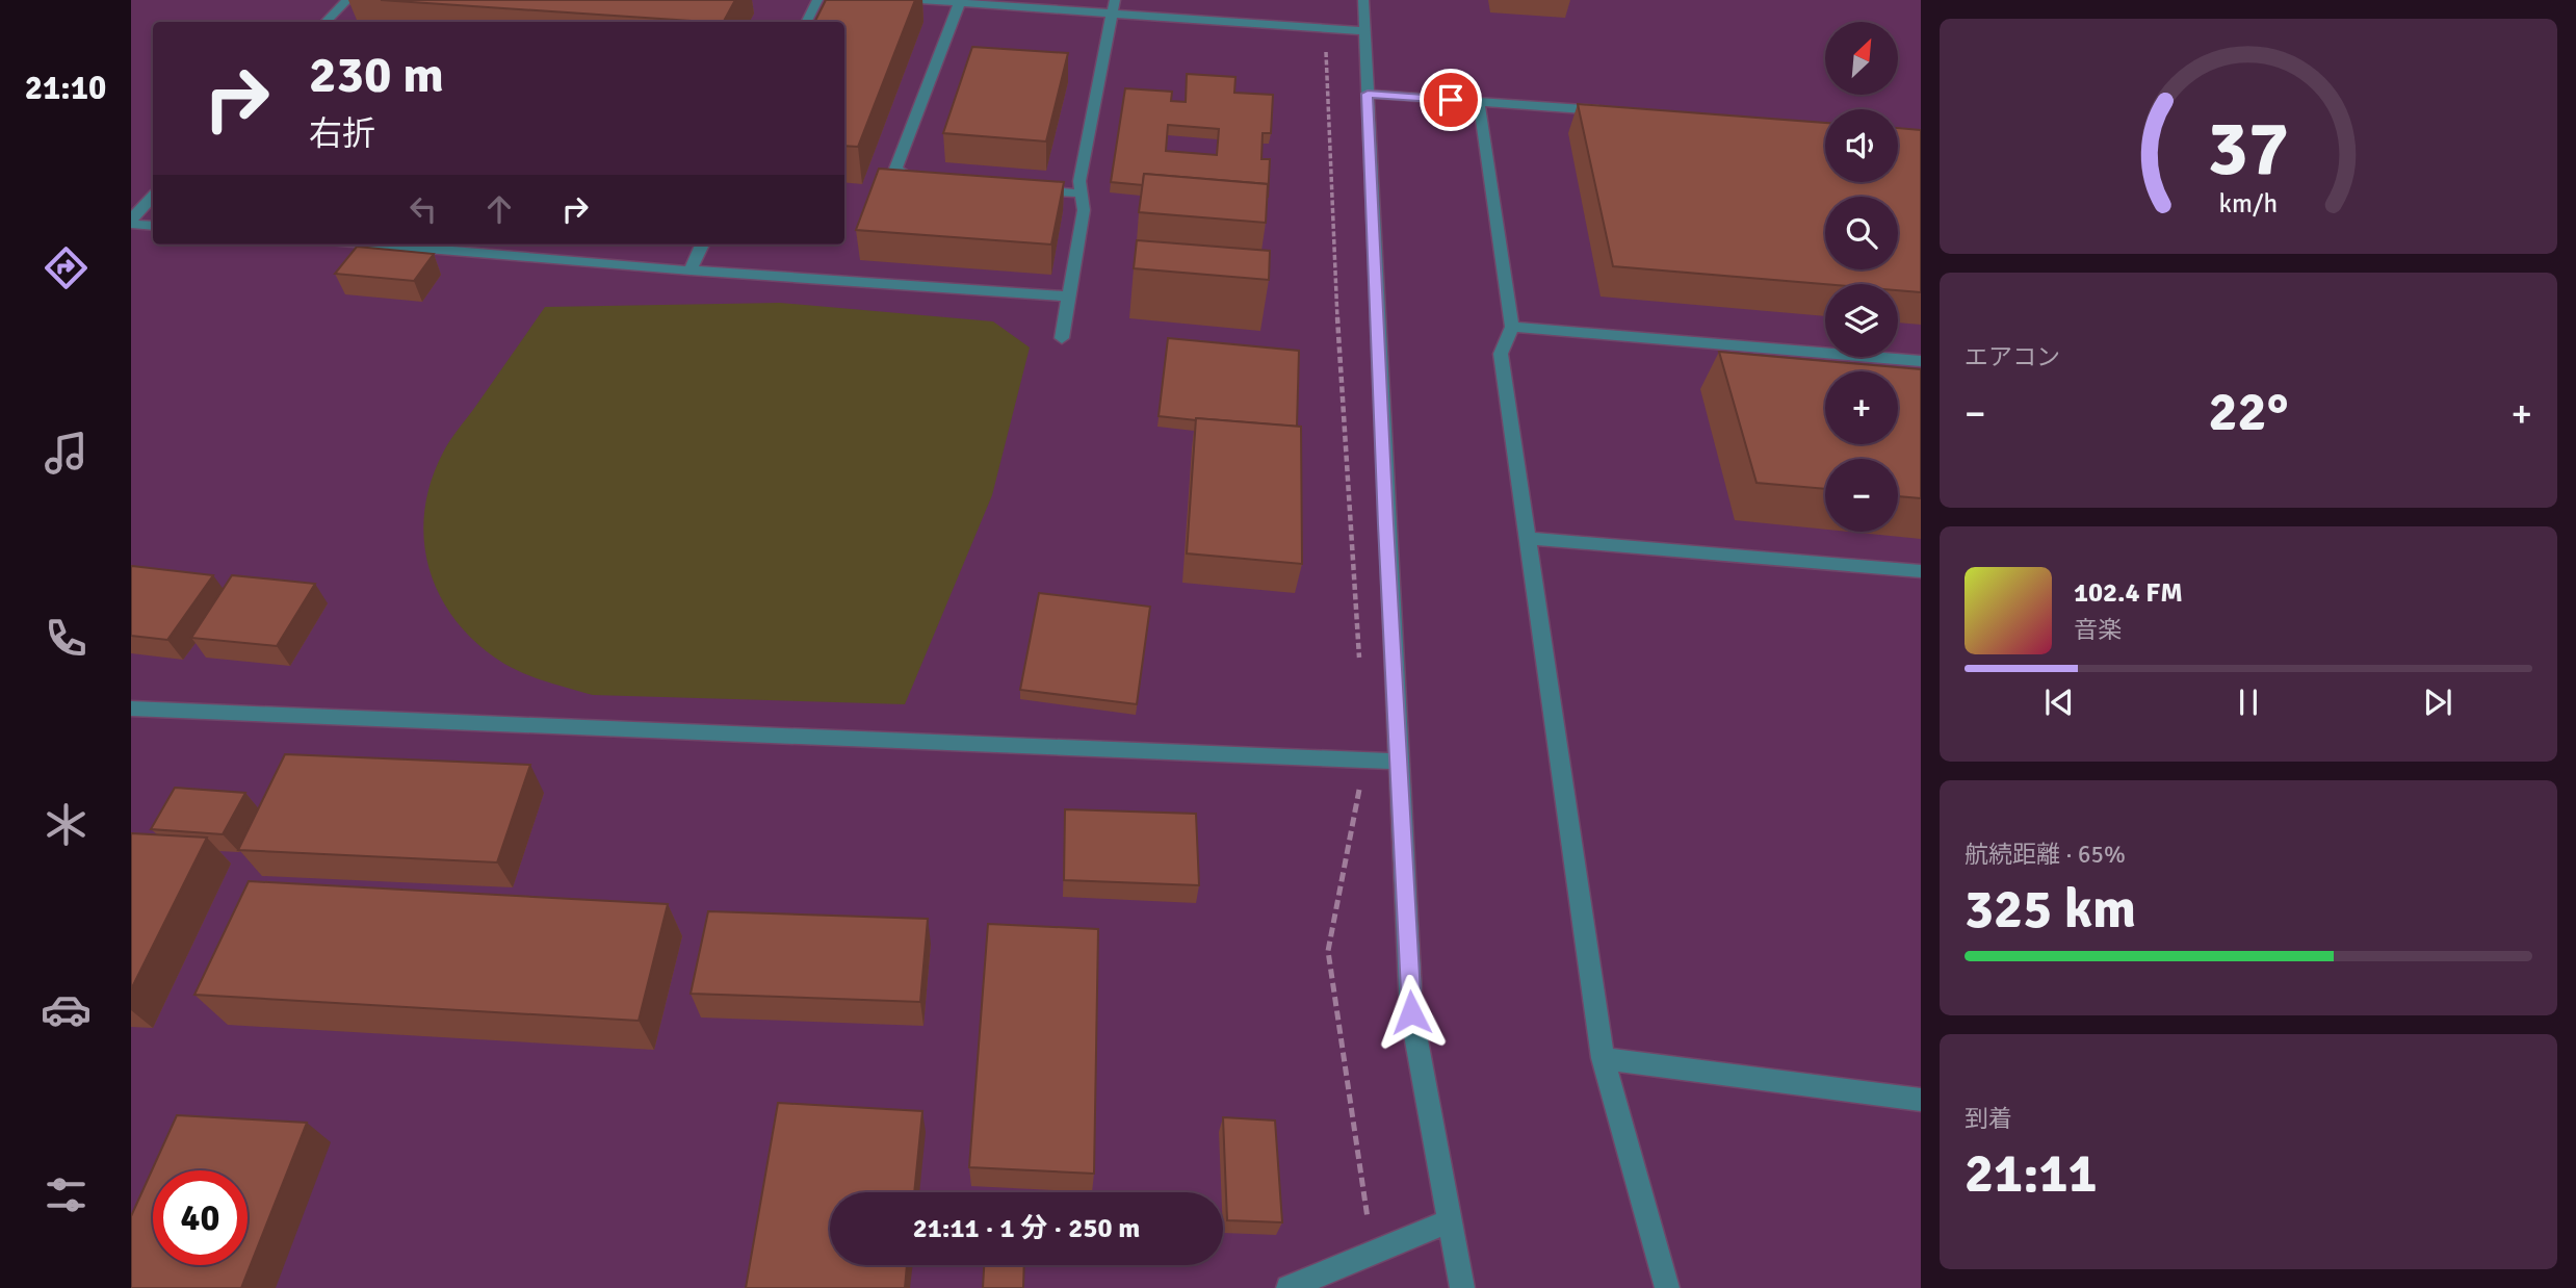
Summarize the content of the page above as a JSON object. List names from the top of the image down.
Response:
{
  "north": "top right",
  "page": {
    "tabs": "21:10",
    "map_buttons": ["+", "−"],
    "turn": ["230 m", "右折"],
    "tile": [
      "エアコン",
      ["航続距離 · 65%", "325 km"],
      ["到着", "21:11"]
    ],
    "heat": ["−", "22°", "+"],
    "song": ["102.4 FM", "音楽"],
    "limit": "40",
    "trip": "21:11 · 1 分 · 250 m",
    "gauge": ["37", "km/h"]
  }
}
